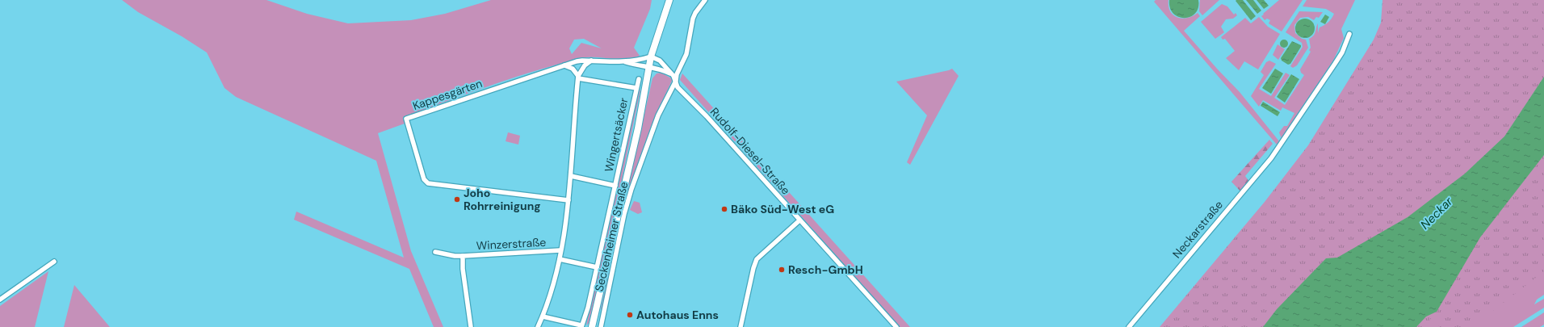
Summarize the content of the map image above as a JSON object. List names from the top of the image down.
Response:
{
  "streets": {
    "street": [
      "Kappesgärten",
      "Wingertsäcker",
      "Rudolf-Diesel-Straße",
      "Neckarstraße",
      "Seckenheimer Straße",
      "Winzerstraße"
    ]
  },
  "crossings": [
    ["Kappesgärten", "Wingertsäcker"],
    ["Kappesgärten", "Rudolf-Diesel-Straße"],
    ["Rudolf-Diesel-Straße", "Seckenheimer Straße"]
  ],
  "water": ["Neckar"],
  "places": [
    "Joho Rohrreinigung",
    "Bäko Süd-West eG",
    "Resch-GmbH",
    "Autohaus Enns"
  ]
}
